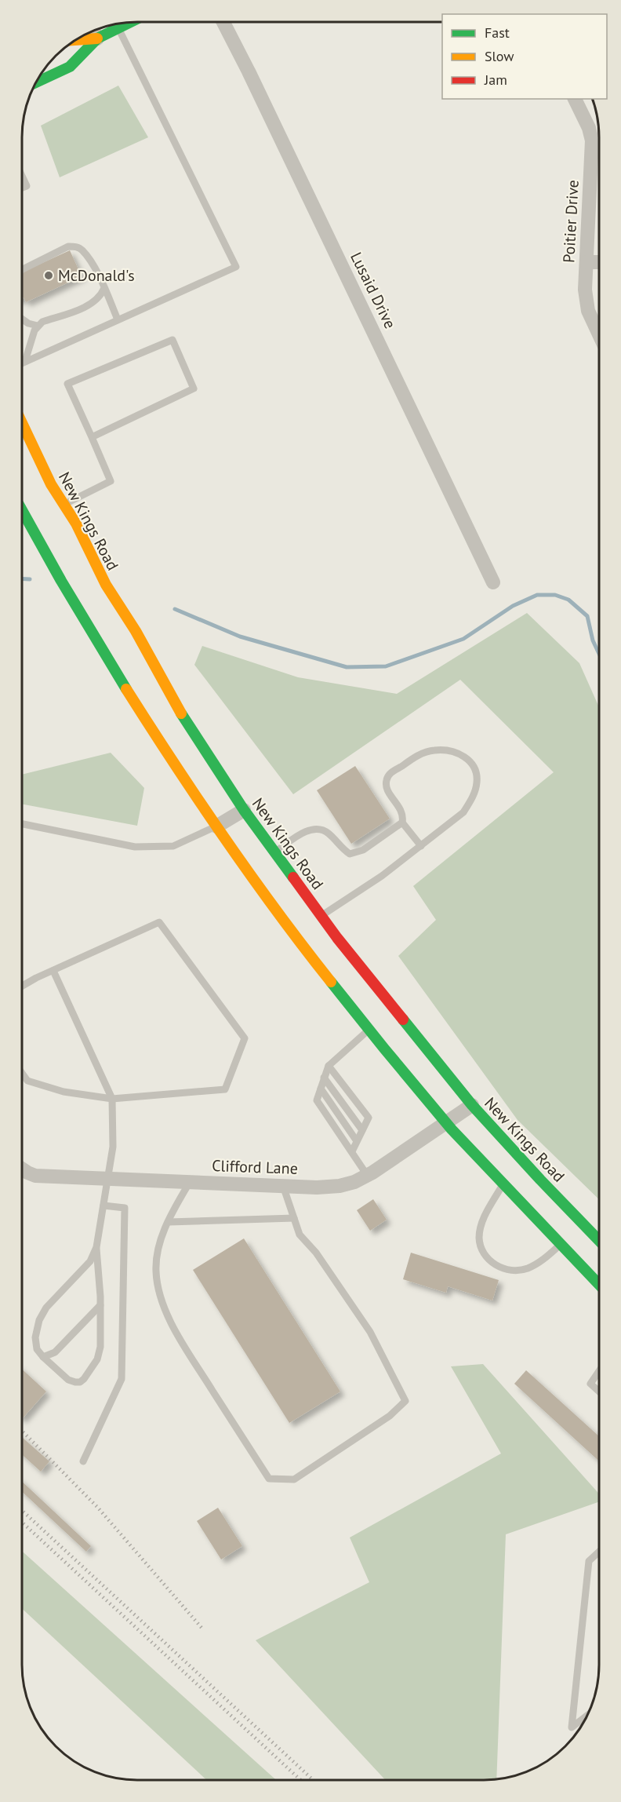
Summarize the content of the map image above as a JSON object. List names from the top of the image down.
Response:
{
  "streets": {
    "main road": ["New Kings Road"],
    "street": ["Poitier Drive", "Lusaid Drive", "Clifford Lane"]
  },
  "crossings": [
    ["New Kings Road", "Clifford Lane"]
  ],
  "places": ["McDonald's"],
  "legend": ["Fast", "Slow", "Jam"]
}
